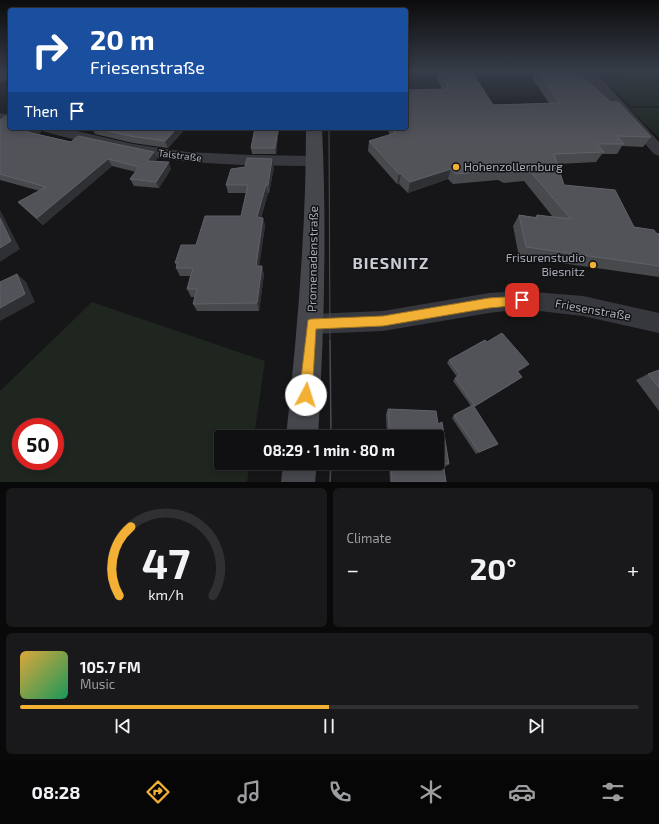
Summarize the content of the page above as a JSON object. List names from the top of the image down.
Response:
{
  "streets": {
    "main road": ["Promenadenstraße"],
    "street": ["Talstraße", "Friesenstraße"]
  },
  "crossings": [
    ["Talstraße", "Promenadenstraße"],
    ["Promenadenstraße", "Friesenstraße"]
  ],
  "districts": ["BIESNITZ"],
  "places": ["Hohenzollernburg", "Frisurenstudio Biesnitz"],
  "page": {
    "turn": ["20 m", "Friesenstraße"],
    "then": "Then",
    "limit": "50",
    "trip": "08:29 · 1 min · 80 m",
    "tile": "Climate",
    "heat": ["−", "20°", "+"],
    "song": ["105.7 FM", "Music"],
    "tabs": "08:28",
    "gauge": ["47", "km/h"]
  }
}
